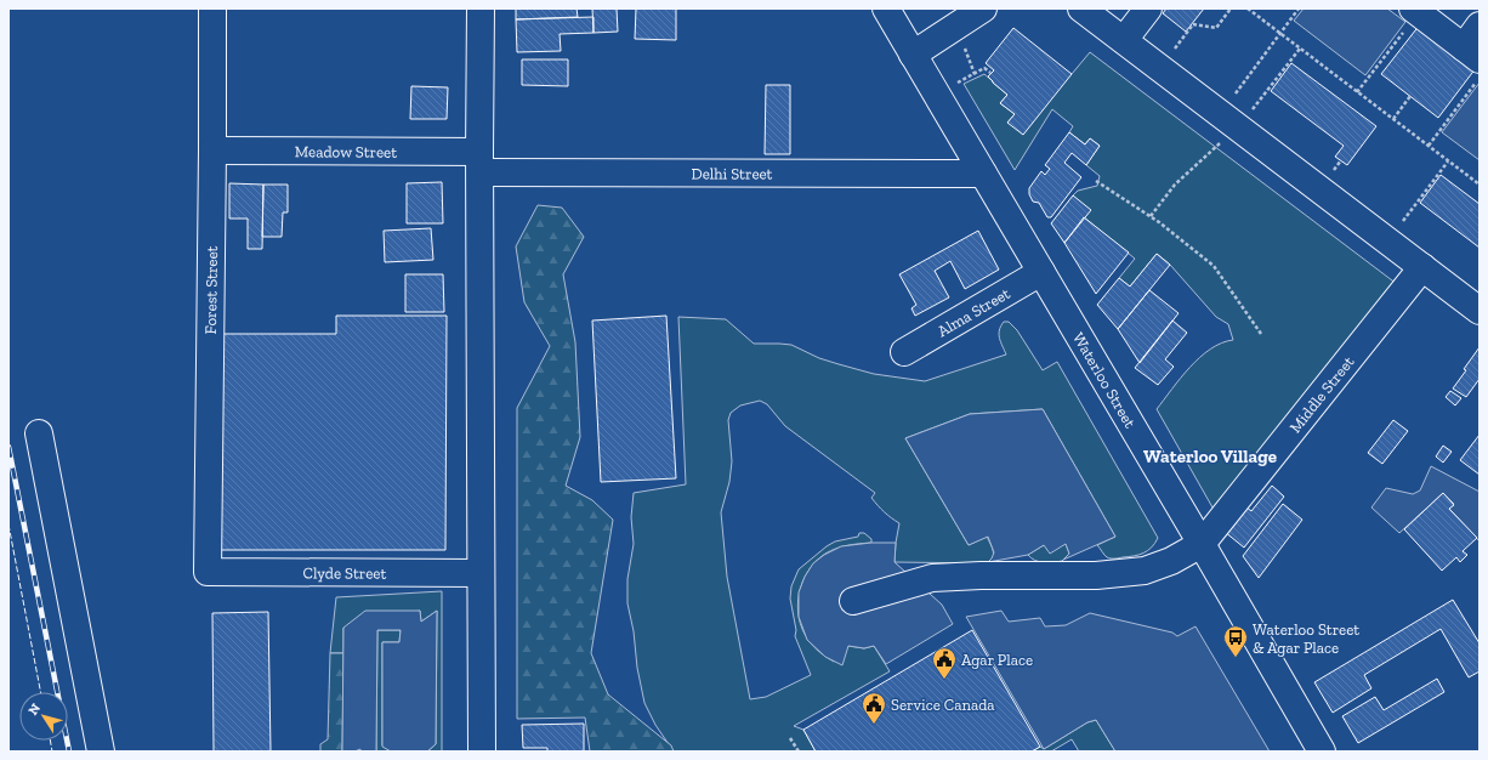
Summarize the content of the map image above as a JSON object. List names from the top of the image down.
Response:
{
  "streets": {
    "street": [
      "Meadow Street",
      "Delhi Street",
      "Forest Street",
      "Alma Street",
      "Waterloo Street",
      "Middle Street",
      "Clyde Street"
    ]
  },
  "crossings": [
    ["Meadow Street", "Delhi Street"],
    ["Meadow Street", "Forest Street"],
    ["Delhi Street", "Waterloo Street"],
    ["Forest Street", "Clyde Street"],
    ["Alma Street", "Waterloo Street"],
    ["Waterloo Street", "Middle Street"]
  ],
  "districts": ["Waterloo Village"],
  "places": {
    "bus stop": ["Waterloo Street & Agar Place"],
    "public building": ["Agar Place", "Service Canada"]
  },
  "north": "top left"
}
